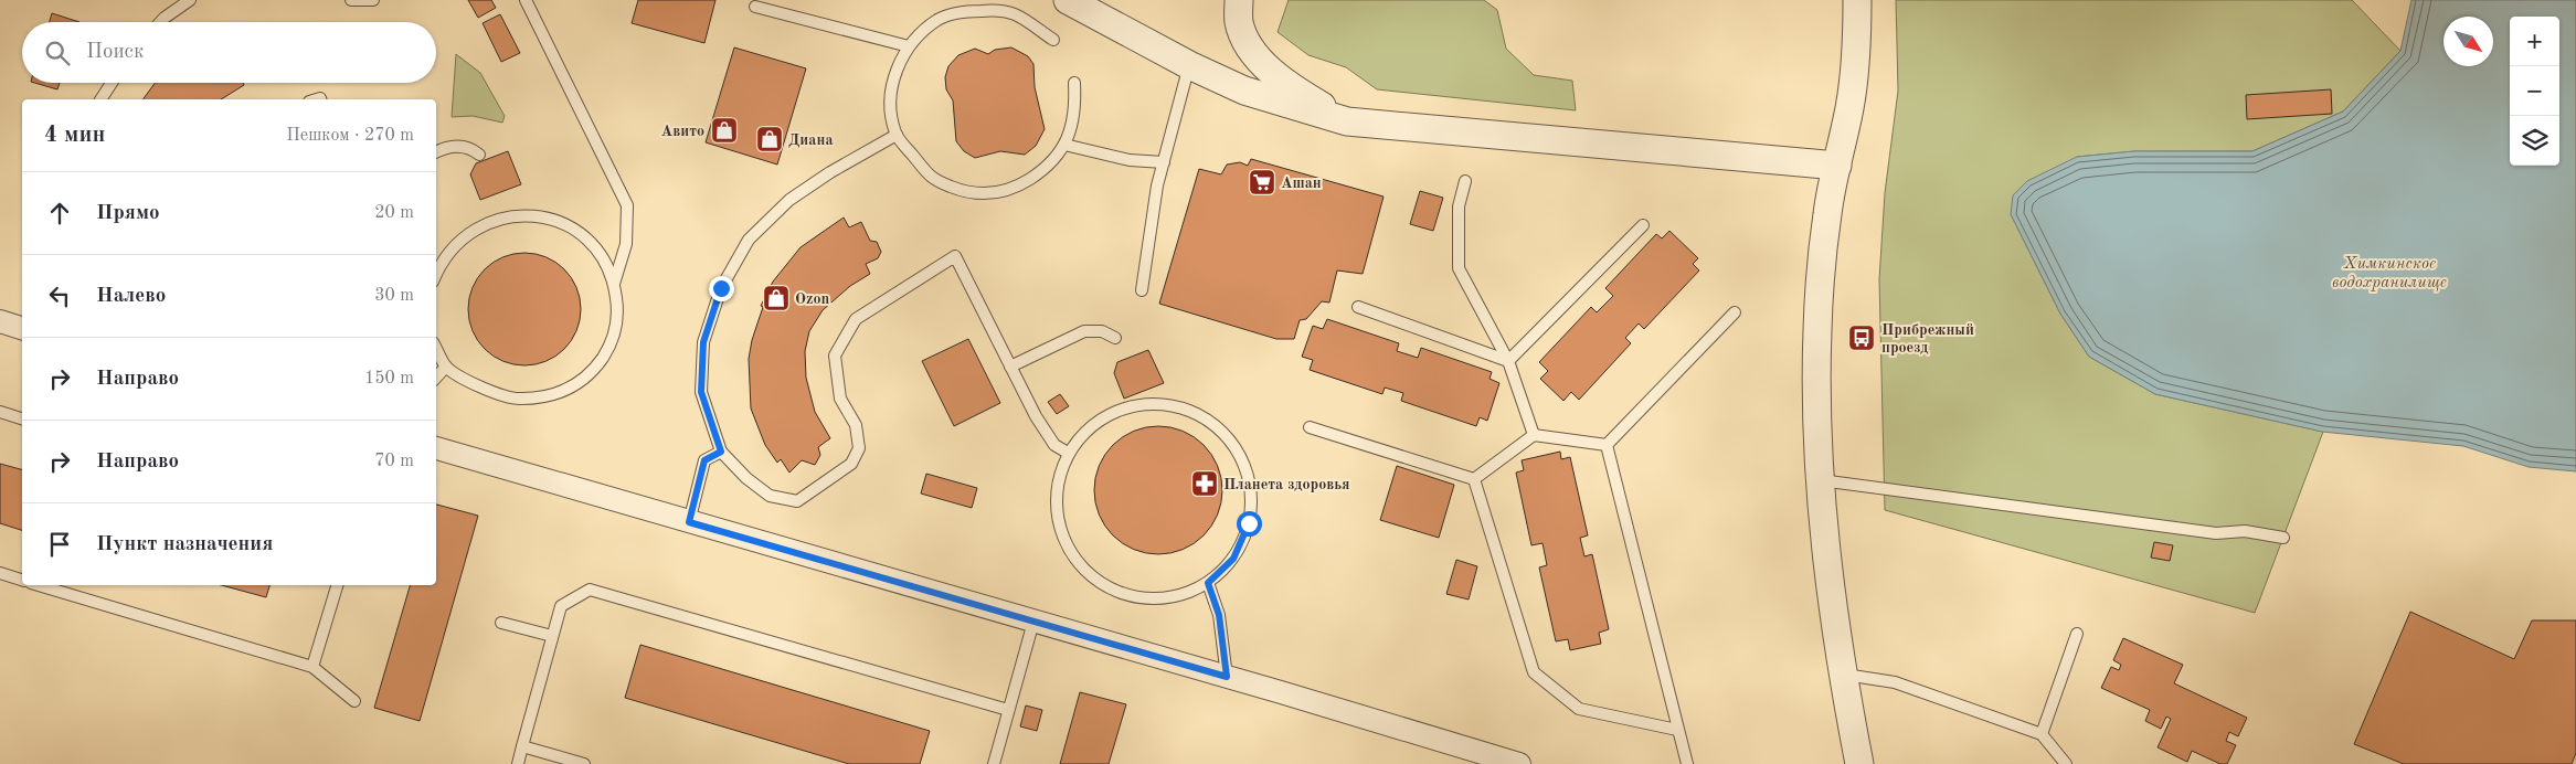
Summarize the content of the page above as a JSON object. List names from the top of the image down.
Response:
{
  "water": ["Химкинское водохранилище"],
  "places": {
    "shop": ["Авито", "Диана", "Ozon"],
    "supermarket": ["Ашан"],
    "bus stop": ["Прибрежный проезд"],
    "pharmacy": ["Планета здоровья"]
  },
  "north": "bottom right",
  "page": {
    "map_buttons": ["+", "−"],
    "search": "Поиск",
    "heading": ["4 мин", "Пешком · 270 m"],
    "list": [
      ["Прямо", "20 m"],
      ["Налево", "30 m"],
      ["Направо", "150 m"],
      ["Направо", "70 m"],
      "Пункт назначения"
    ]
  }
}
